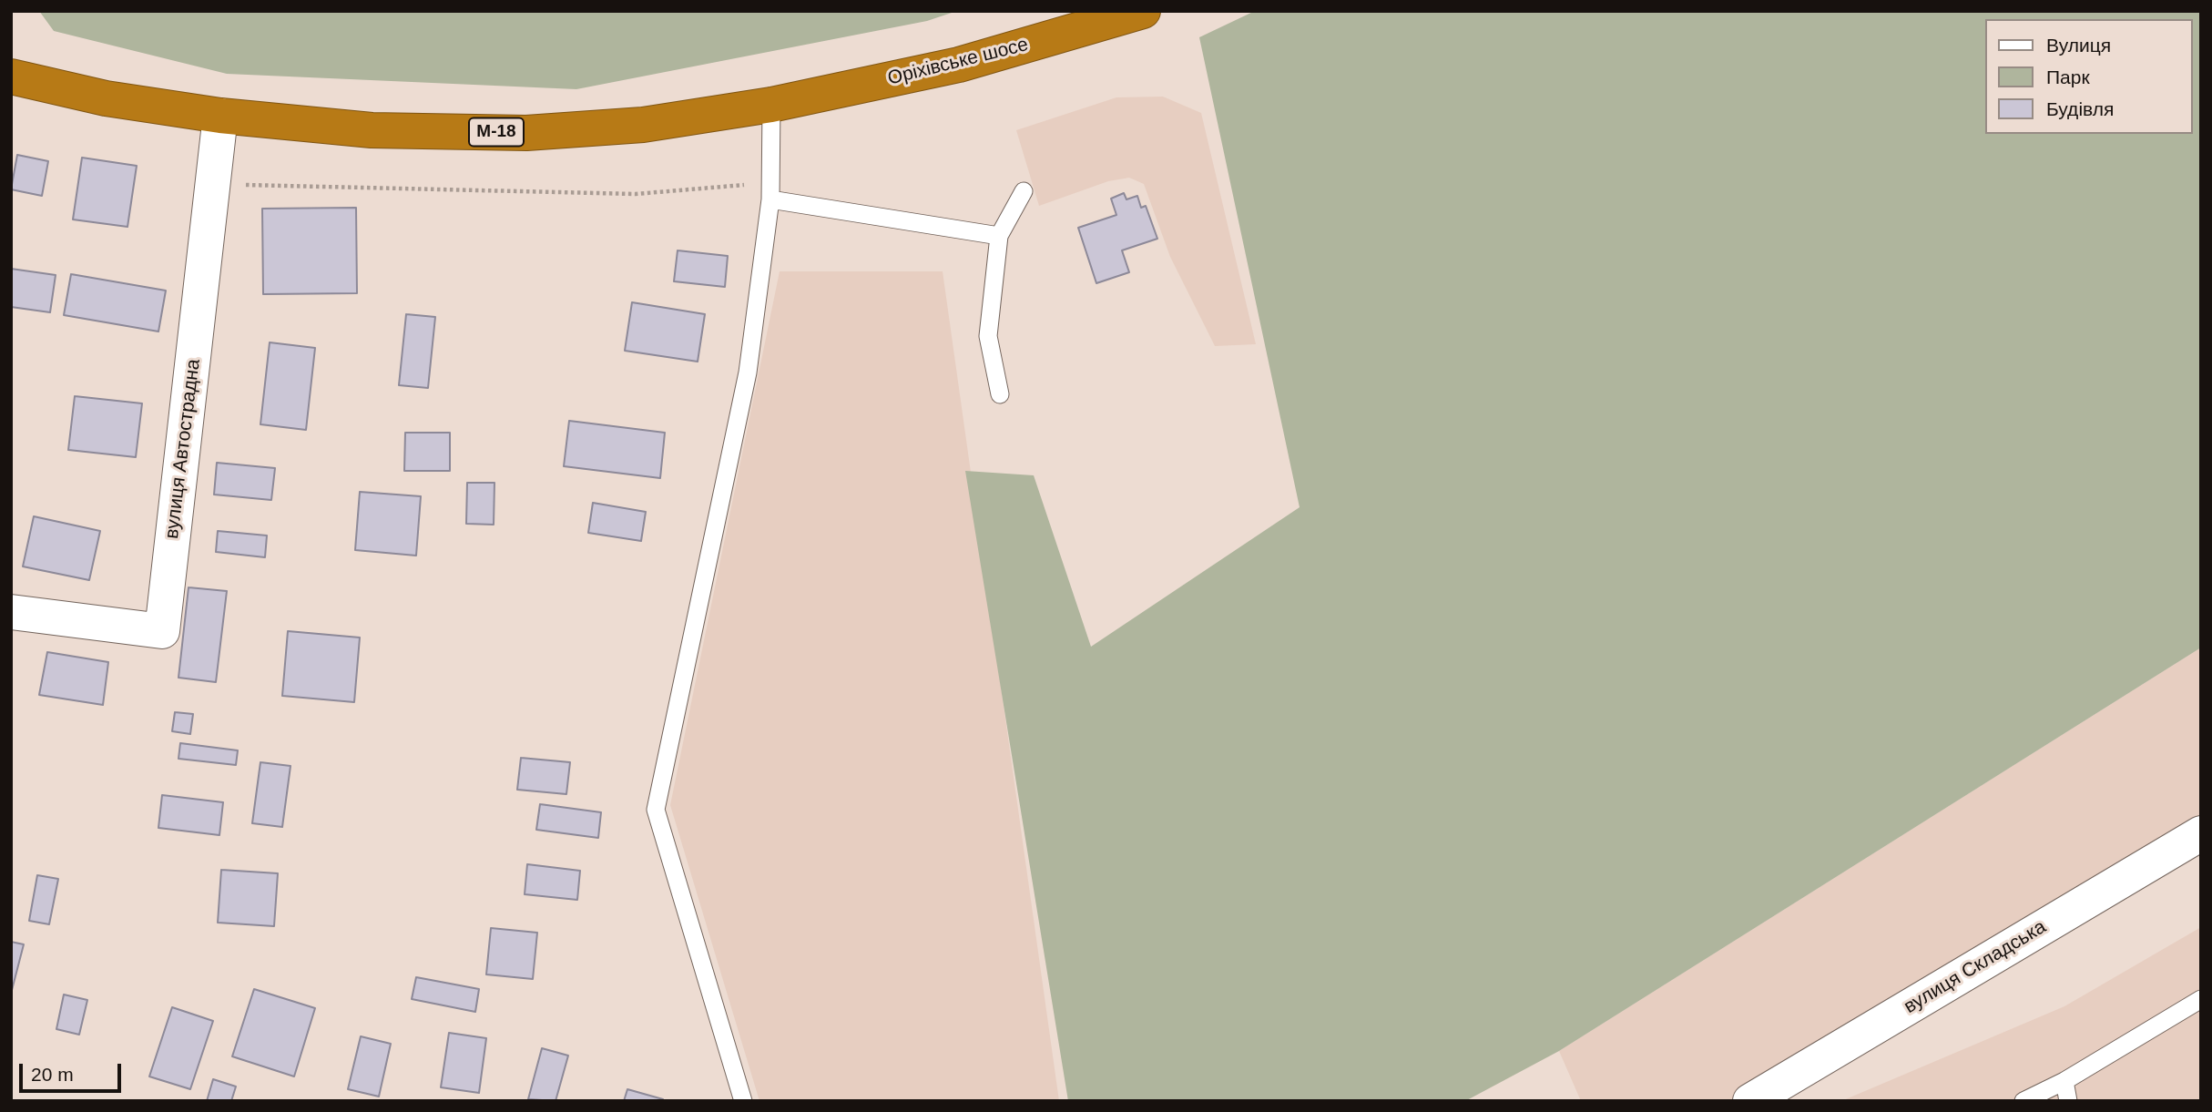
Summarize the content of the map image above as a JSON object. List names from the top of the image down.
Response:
{
  "streets": {
    "highway": ["Оріхівське шосе", "М-18"],
    "street": ["вулиця Автострадна", "вулиця Складська"]
  },
  "crossings": [
    ["Оріхівське шосе", "М-18"],
    ["М-18", "вулиця Автострадна"]
  ],
  "legend": ["Вулиця", "Парк", "Будівля"],
  "scale_bar": "20 m"
}
